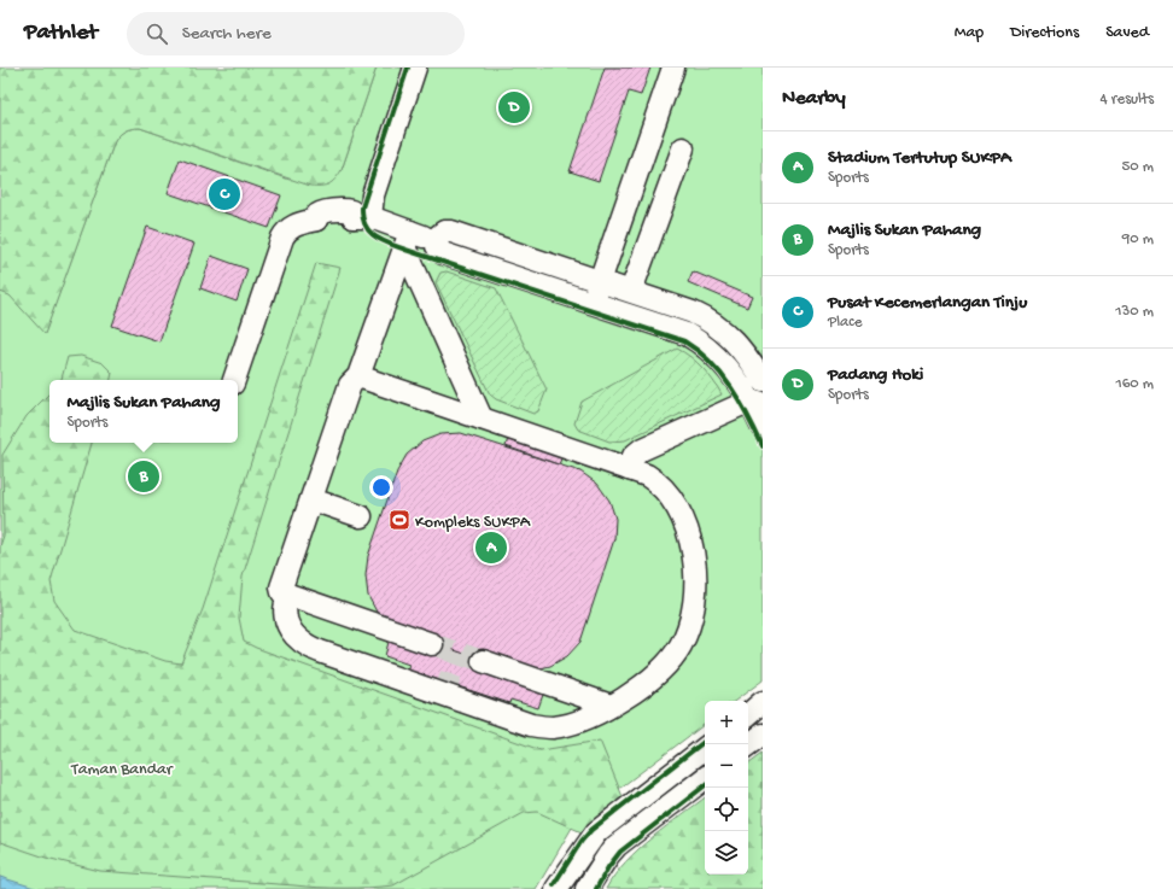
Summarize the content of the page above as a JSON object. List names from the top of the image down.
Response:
{
  "parks": ["Taman Bandar"],
  "places": {
    "sports": ["Kompleks SUKPA"]
  },
  "page": {
    "header": "Pathlet",
    "search": "Search here",
    "nav": ["Map", "Directions", "Saved"],
    "heading": ["Nearby", "4 results"],
    "pins": [
      "D",
      "C",
      "B",
      "A"
    ],
    "list": [
      {
        "mark": "A",
        "name": "Stadium Tertutup SUKPA",
        "note": "Sports",
        "value": "50 m"
      },
      {
        "mark": "B",
        "name": "Majlis Sukan Pahang",
        "note": "Sports",
        "value": "90 m"
      },
      {
        "mark": "C",
        "name": "Pusat Kecemerlangan Tinju",
        "note": "Place",
        "value": "130 m"
      },
      {
        "mark": "D",
        "name": "Padang Hoki",
        "note": "Sports",
        "value": "160 m"
      }
    ],
    "popup": ["Majlis Sukan Pahang", "Sports"],
    "map_buttons": ["+", "−"]
  }
}
